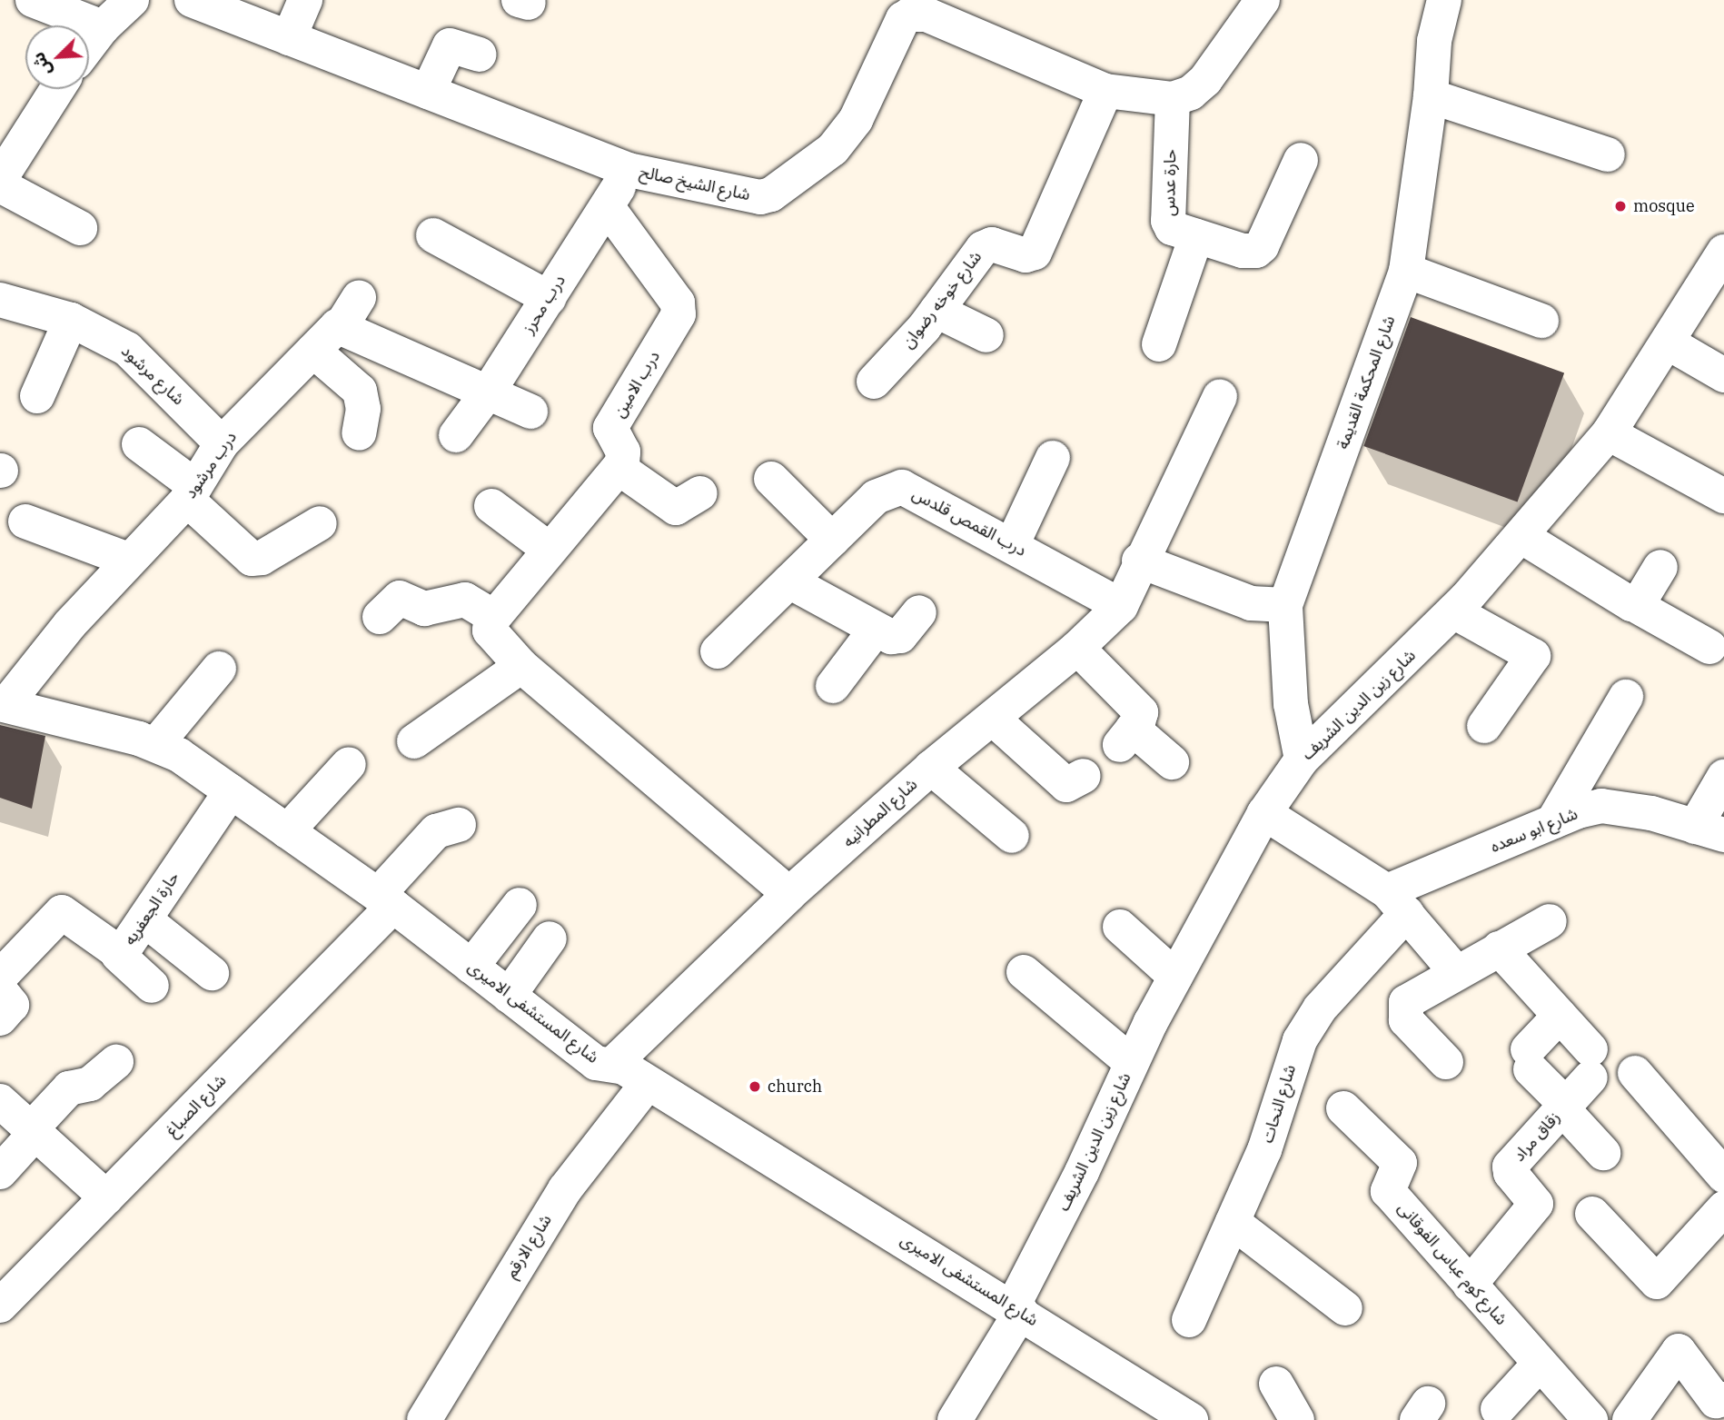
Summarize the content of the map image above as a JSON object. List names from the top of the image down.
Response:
{
  "streets": {
    "street": [
      "حارة عدس",
      "شارع الشيخ صالح",
      "شارع خوخه رضوان",
      "درب محرز",
      "شارع مرشود",
      "شارع المحكمة القديمة",
      "درب الامين",
      "درب مرشود",
      "درب القمص قلدس",
      "شارع زين الدين الشريف",
      "شارع المطرانيه",
      "شارع ابو سعده",
      "حارة الجعفريه",
      "شارع المستشفى الاميرى",
      "شارع النحات",
      "شارع الصباغ",
      "زقاق مراد",
      "شارع الارقم",
      "شارع كوم عباس الفوقانى"
    ]
  },
  "crossings": [
    ["حارة عدس", "شارع الشيخ صالح"],
    ["شارع الشيخ صالح", "شارع خوخه رضوان"],
    ["شارع الشيخ صالح", "درب محرز"],
    ["درب محرز", "درب الامين"],
    ["درب محرز", "درب مرشود"],
    ["شارع مرشود", "درب مرشود"],
    ["شارع المحكمة القديمة", "شارع زين الدين الشريف"],
    ["درب مرشود", "شارع المستشفى الاميرى"],
    ["درب القمص قلدس", "شارع المطرانيه"],
    ["شارع زين الدين الشريف", "شارع المستشفى الاميرى"],
    ["شارع المطرانيه", "شارع المستشفى الاميرى"],
    ["شارع ابو سعده", "شارع النحات"],
    ["حارة الجعفريه", "شارع المستشفى الاميرى"],
    ["شارع المستشفى الاميرى", "شارع الصباغ"],
    ["شارع المستشفى الاميرى", "شارع الارقم"],
    ["زقاق مراد", "شارع كوم عباس الفوقانى"]
  ],
  "places": ["mosque", "church"],
  "north": "bottom left"
}
